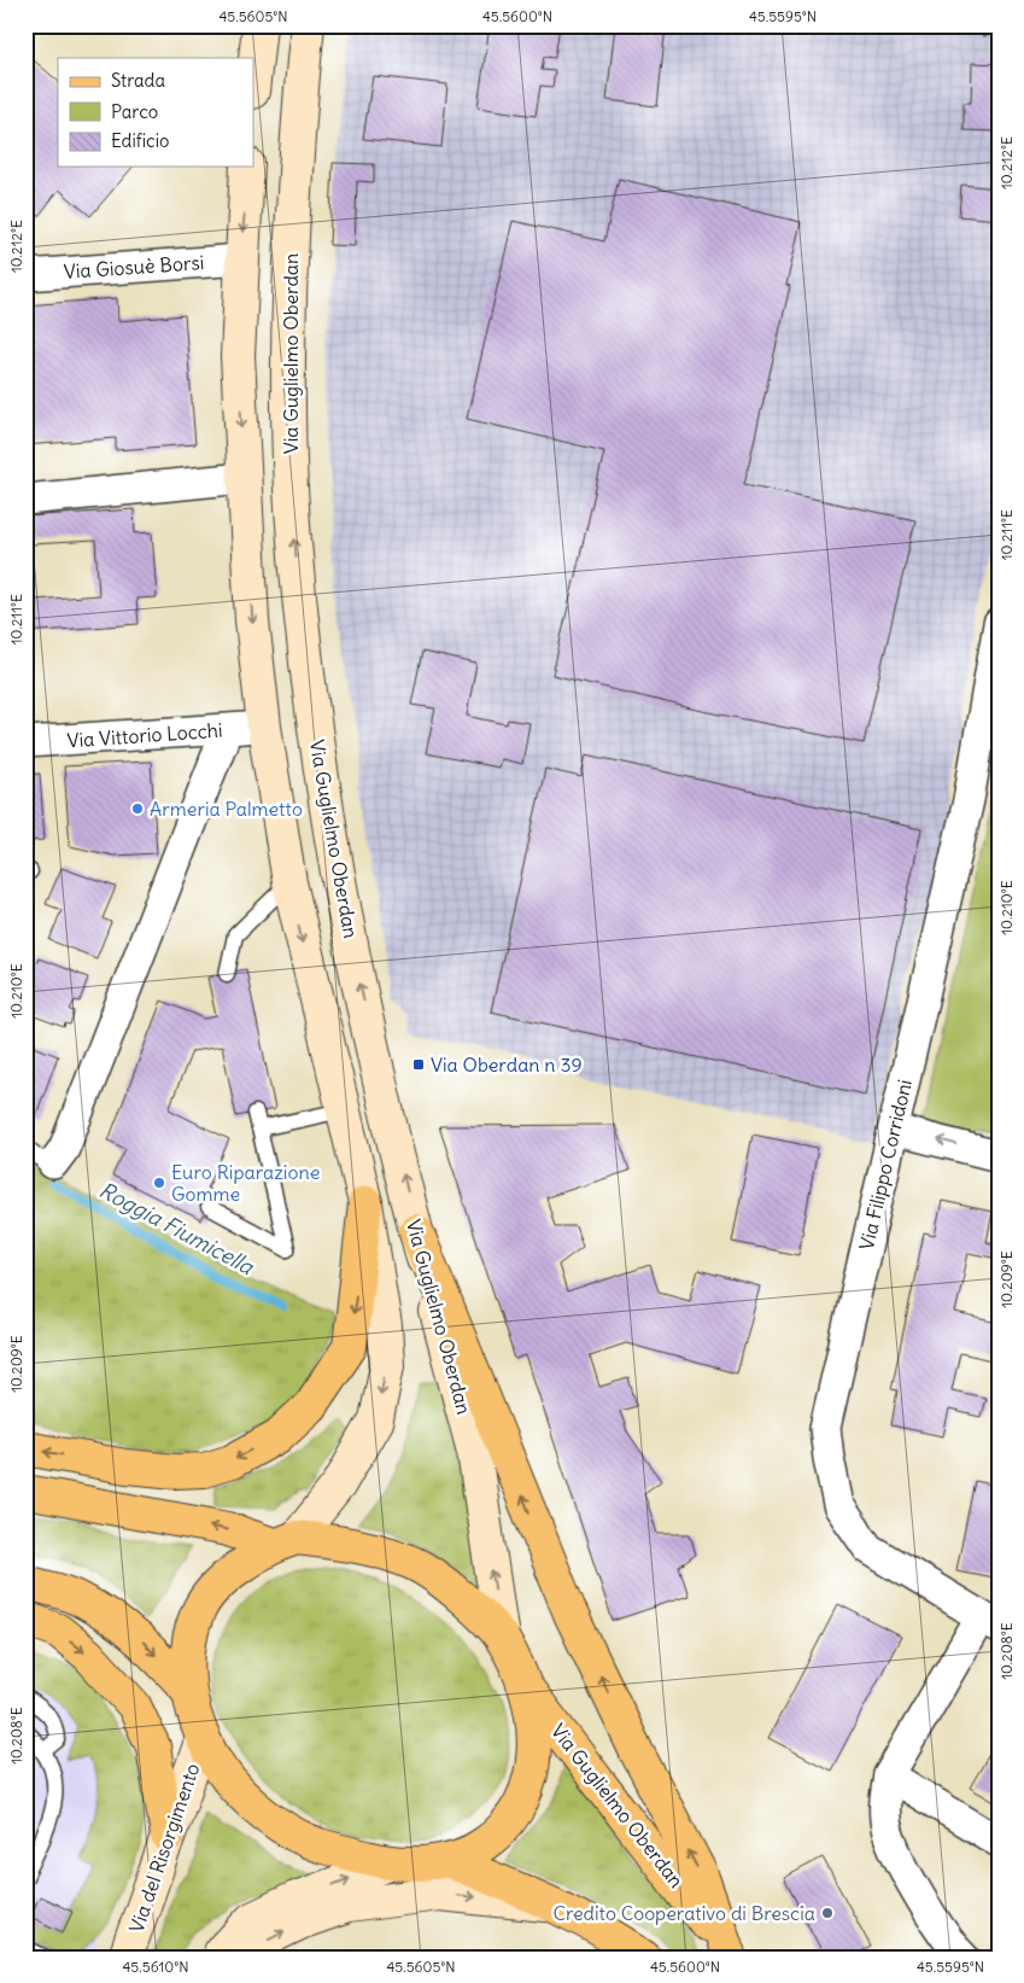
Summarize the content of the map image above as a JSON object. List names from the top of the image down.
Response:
{
  "streets": {
    "main road": ["Via Guglielmo Oberdan", "Via del Risorgimento"],
    "street": ["Via Giosuè Borsi", "Via Vittorio Locchi", "Via Filippo Corridoni"]
  },
  "water": ["Roggia Fiumicella"],
  "places": {
    "other": ["Armeria Palmetto", "Euro Riparazione Gomme", "Credito Cooperativo di Brescia"],
    "transit": ["Via Oberdan n 39"]
  },
  "legend": ["Strada", "Parco", "Edificio"],
  "coordinates": [
    "45.5605°N",
    "45.5600°N",
    "45.5595°N",
    "10.212°E",
    "10.211°E",
    "10.210°E",
    "10.209°E",
    "10.208°E",
    "45.5610°N"
  ]
}
